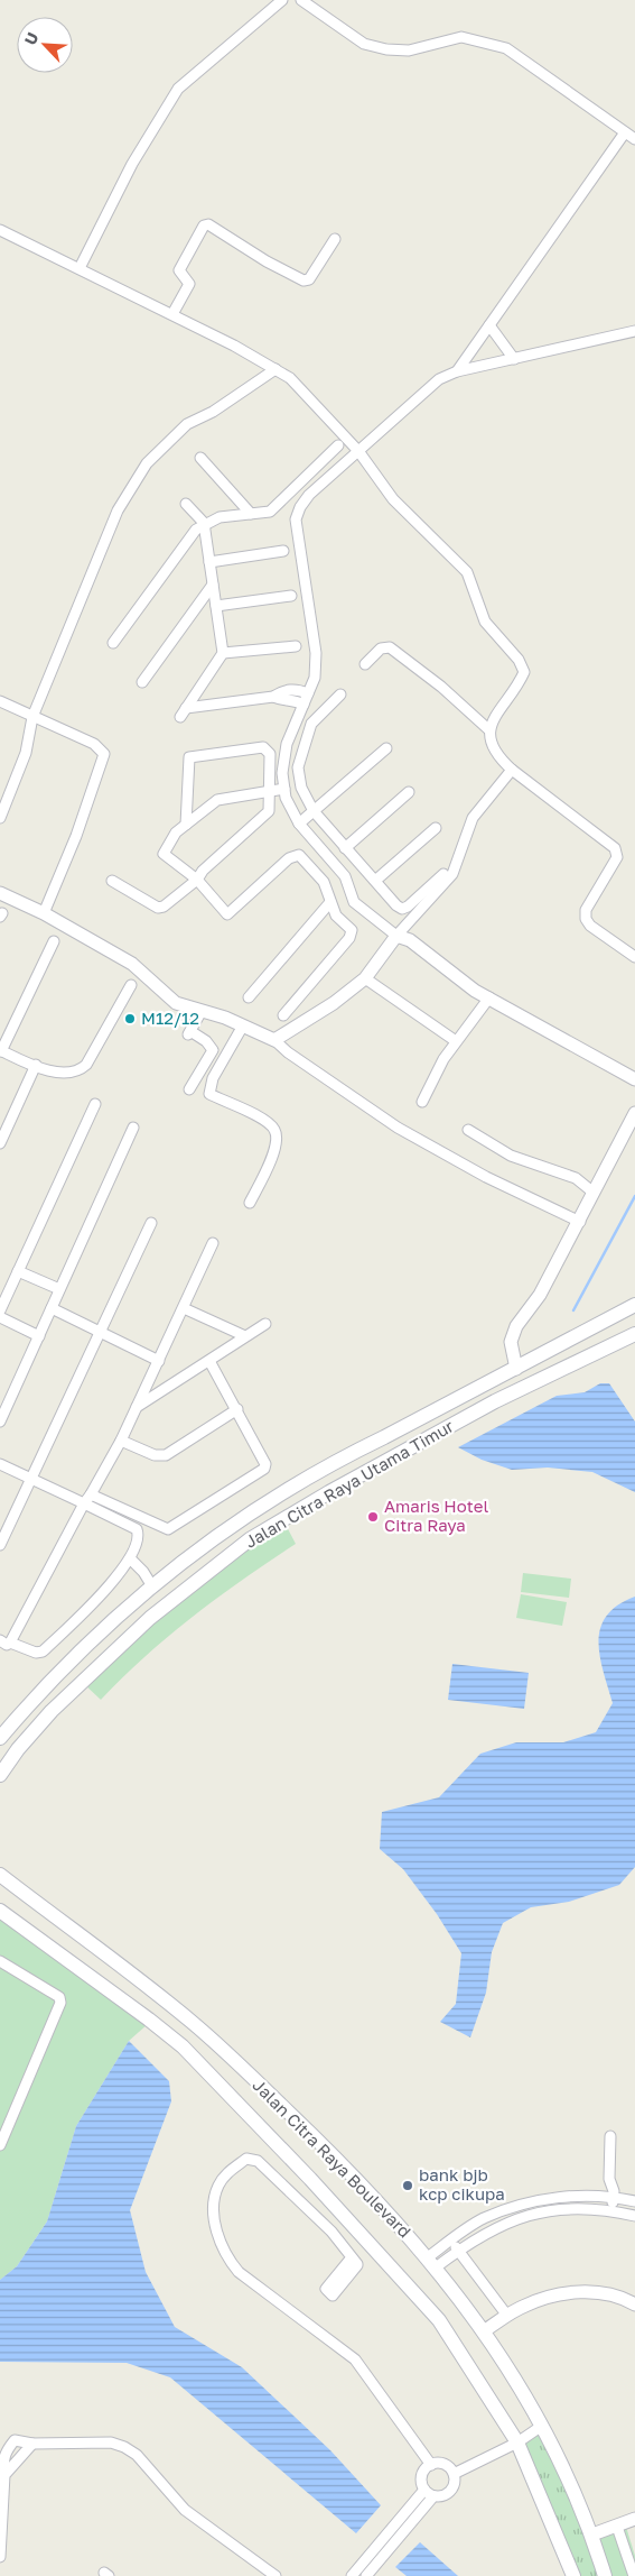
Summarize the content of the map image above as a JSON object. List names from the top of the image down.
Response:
{
  "streets": {
    "main road": ["Jalan Citra Raya Utama Timur", "Jalan Citra Raya Boulevard"]
  },
  "places": ["M12/12", "Amaris Hotel Citra Raya", "bank bjb kcp cikupa"],
  "north": "top left"
}
